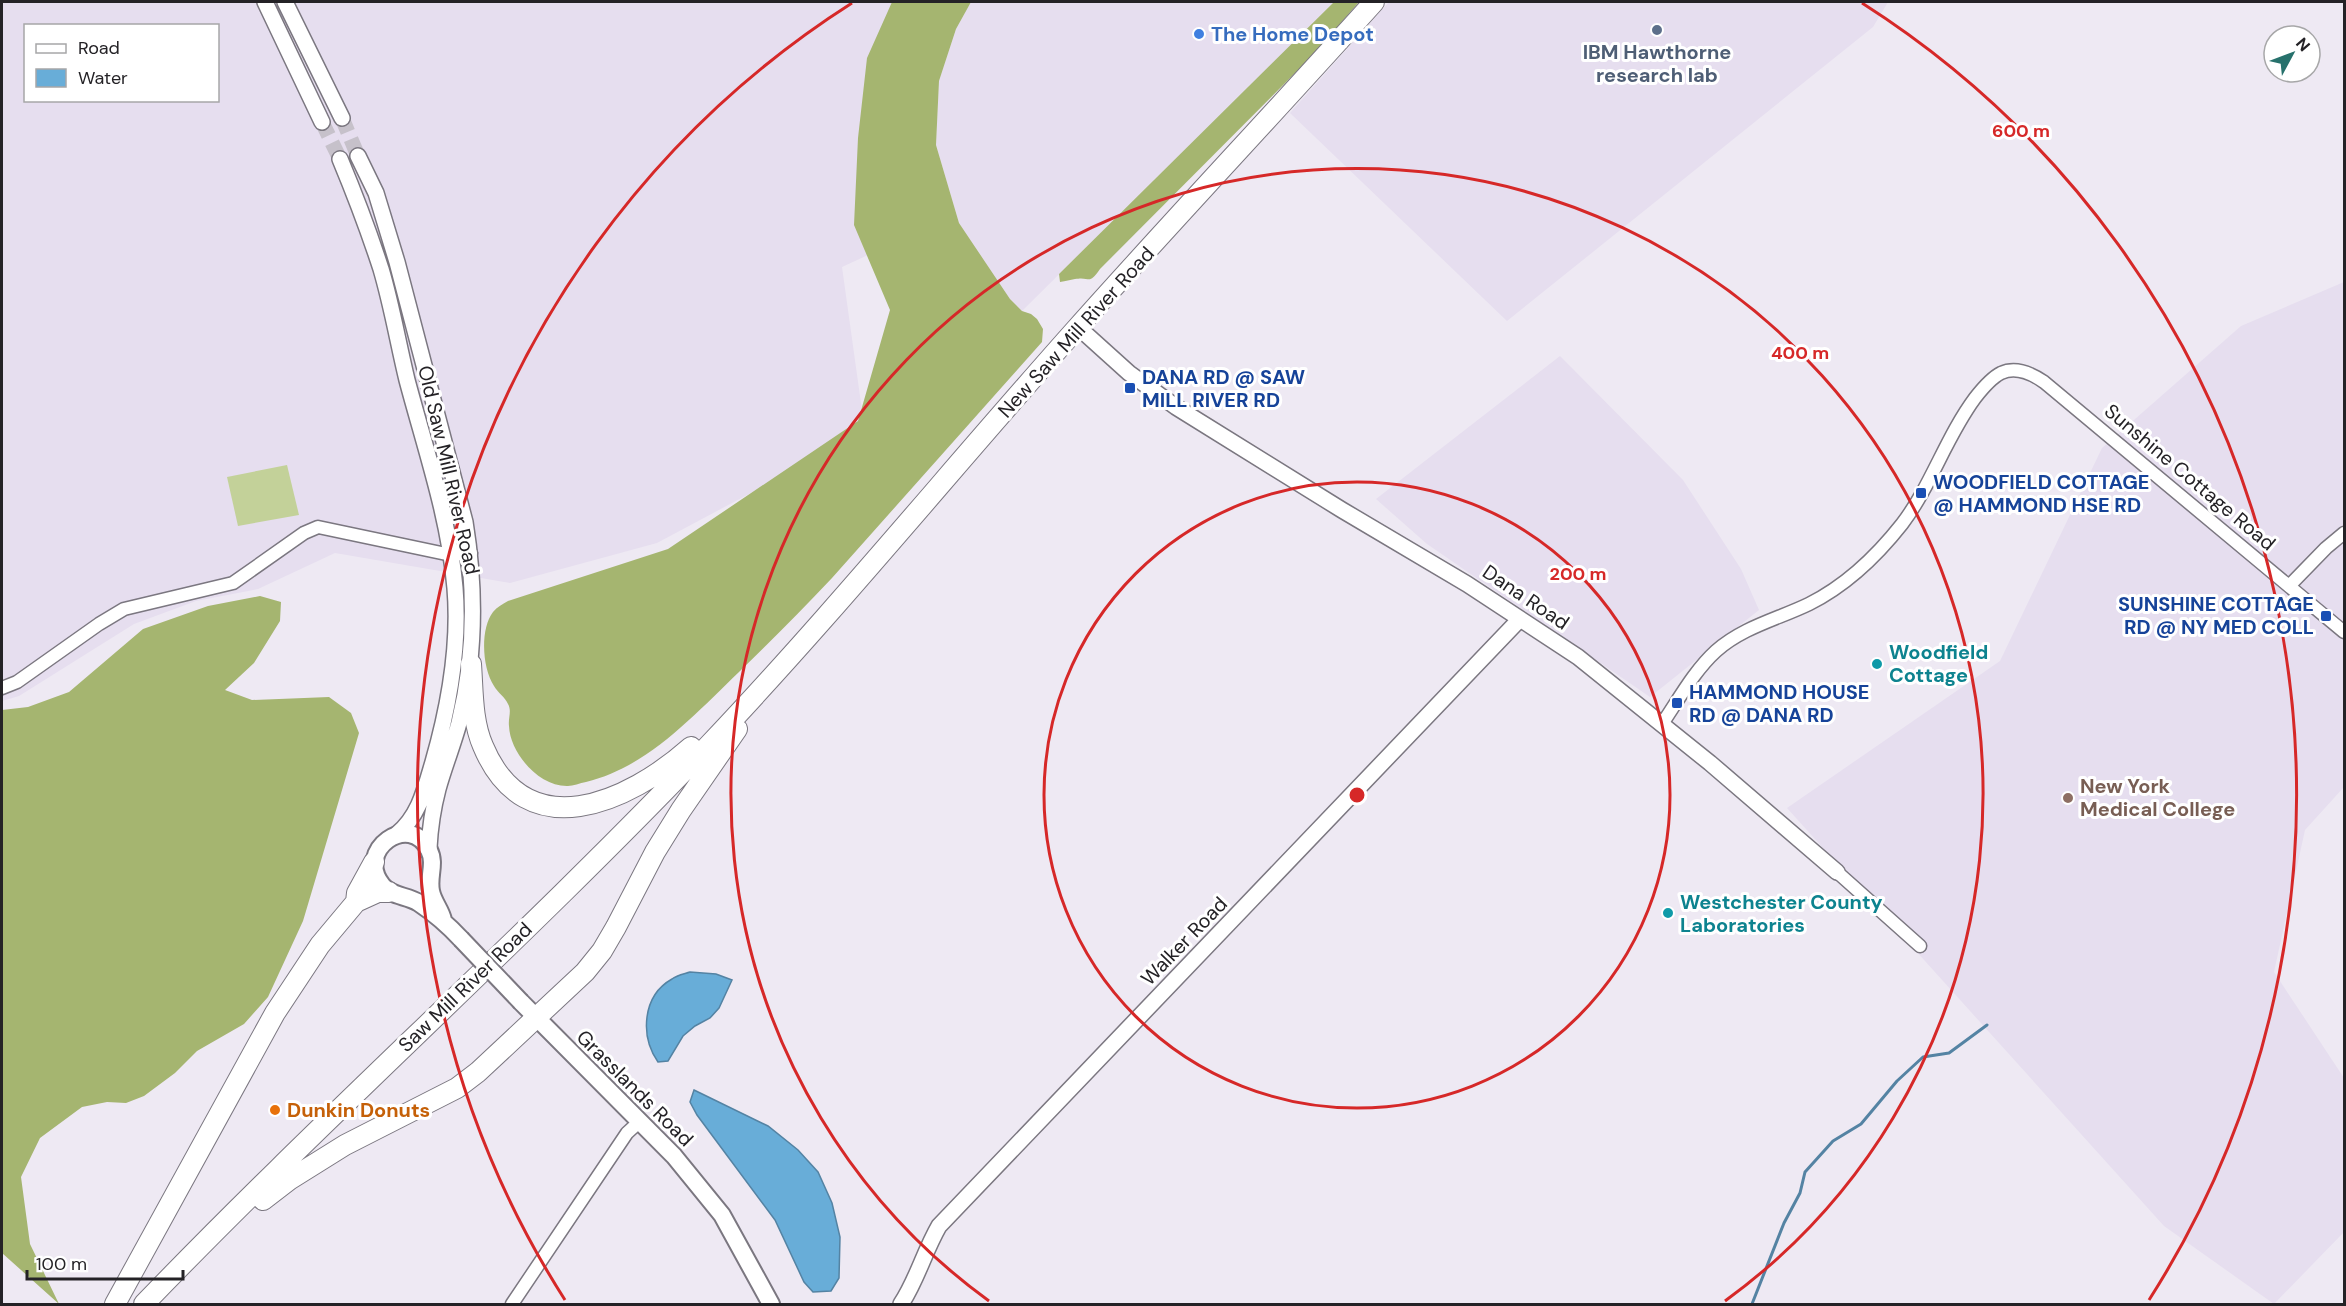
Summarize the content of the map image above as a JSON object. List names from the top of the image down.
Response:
{
  "streets": {
    "main road": [
      "New Saw Mill River Road",
      "Old Saw Mill River Road",
      "Saw Mill River Road",
      "Grasslands Road"
    ],
    "street": ["Sunshine Cottage Road", "Dana Road", "Walker Road"]
  },
  "crossings": [
    ["New Saw Mill River Road", "Dana Road"],
    ["New Saw Mill River Road", "Saw Mill River Road"],
    ["Old Saw Mill River Road", "Grasslands Road"],
    ["Sunshine Cottage Road", "Dana Road"],
    ["Dana Road", "Walker Road"]
  ],
  "places": {
    "other": [
      "IBM Hawthorne research lab",
      "The Home Depot",
      "Woodfield Cottage",
      "New York Medical College",
      "Westchester County Laboratories",
      "Dunkin Donuts"
    ],
    "transit": [
      "DANA RD @ SAW MILL RIVER RD",
      "WOODFIELD COTTAGE @ HAMMOND HSE RD",
      "SUNSHINE COTTAGE RD @ NY MED COLL",
      "HAMMOND HOUSE RD @ DANA RD"
    ]
  },
  "legend": ["Road", "Water"],
  "scale_bar": "100 m",
  "north": "top right",
  "rings": ["600 m", "400 m", "200 m"]
}
